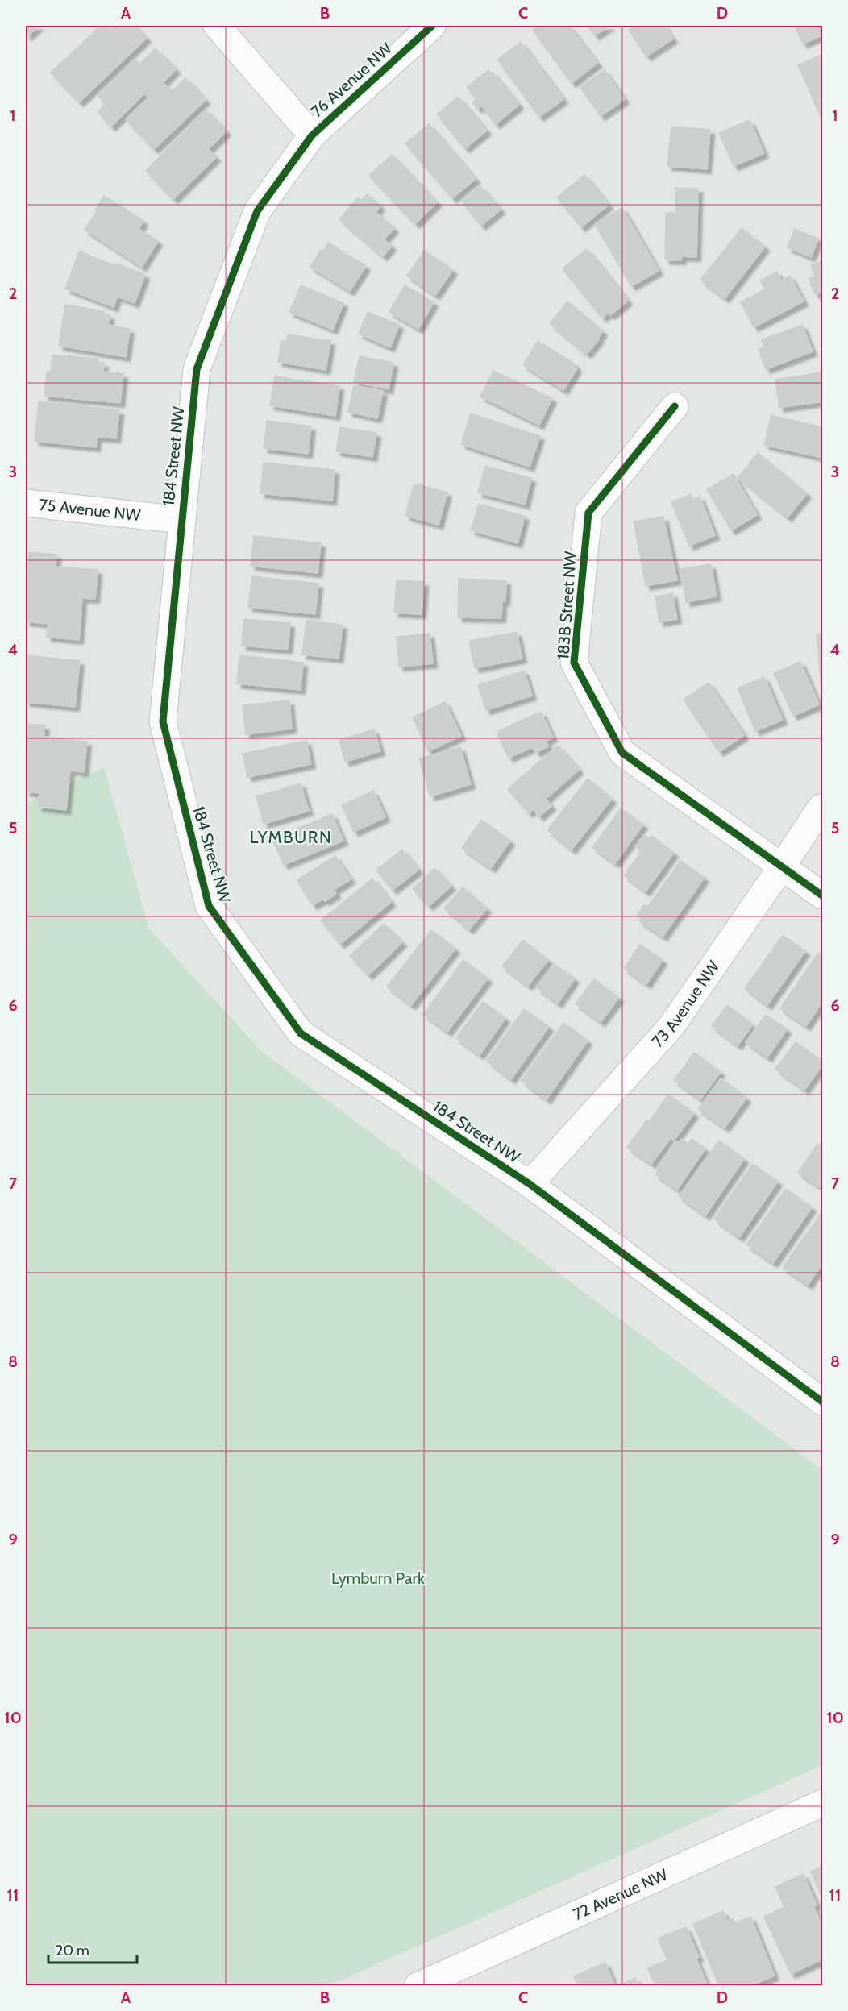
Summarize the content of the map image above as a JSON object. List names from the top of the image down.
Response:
{
  "streets": {
    "street": [
      "76 Avenue NW",
      "184 Street NW",
      "75 Avenue NW",
      "183B Street NW",
      "73 Avenue NW",
      "72 Avenue NW"
    ]
  },
  "crossings": [
    ["76 Avenue NW", "184 Street NW"],
    ["184 Street NW", "75 Avenue NW"],
    ["184 Street NW", "73 Avenue NW"],
    ["183B Street NW", "73 Avenue NW"]
  ],
  "districts": ["LYMBURN"],
  "parks": ["Lymburn Park"],
  "scale_bar": "20 m",
  "grid": {
    "columns": [
      "A",
      "B",
      "C",
      "D"
    ],
    "rows": [
      "1",
      "2",
      "3",
      "4",
      "5",
      "6",
      "7",
      "8",
      "9",
      "10",
      "11"
    ]
  }
}
